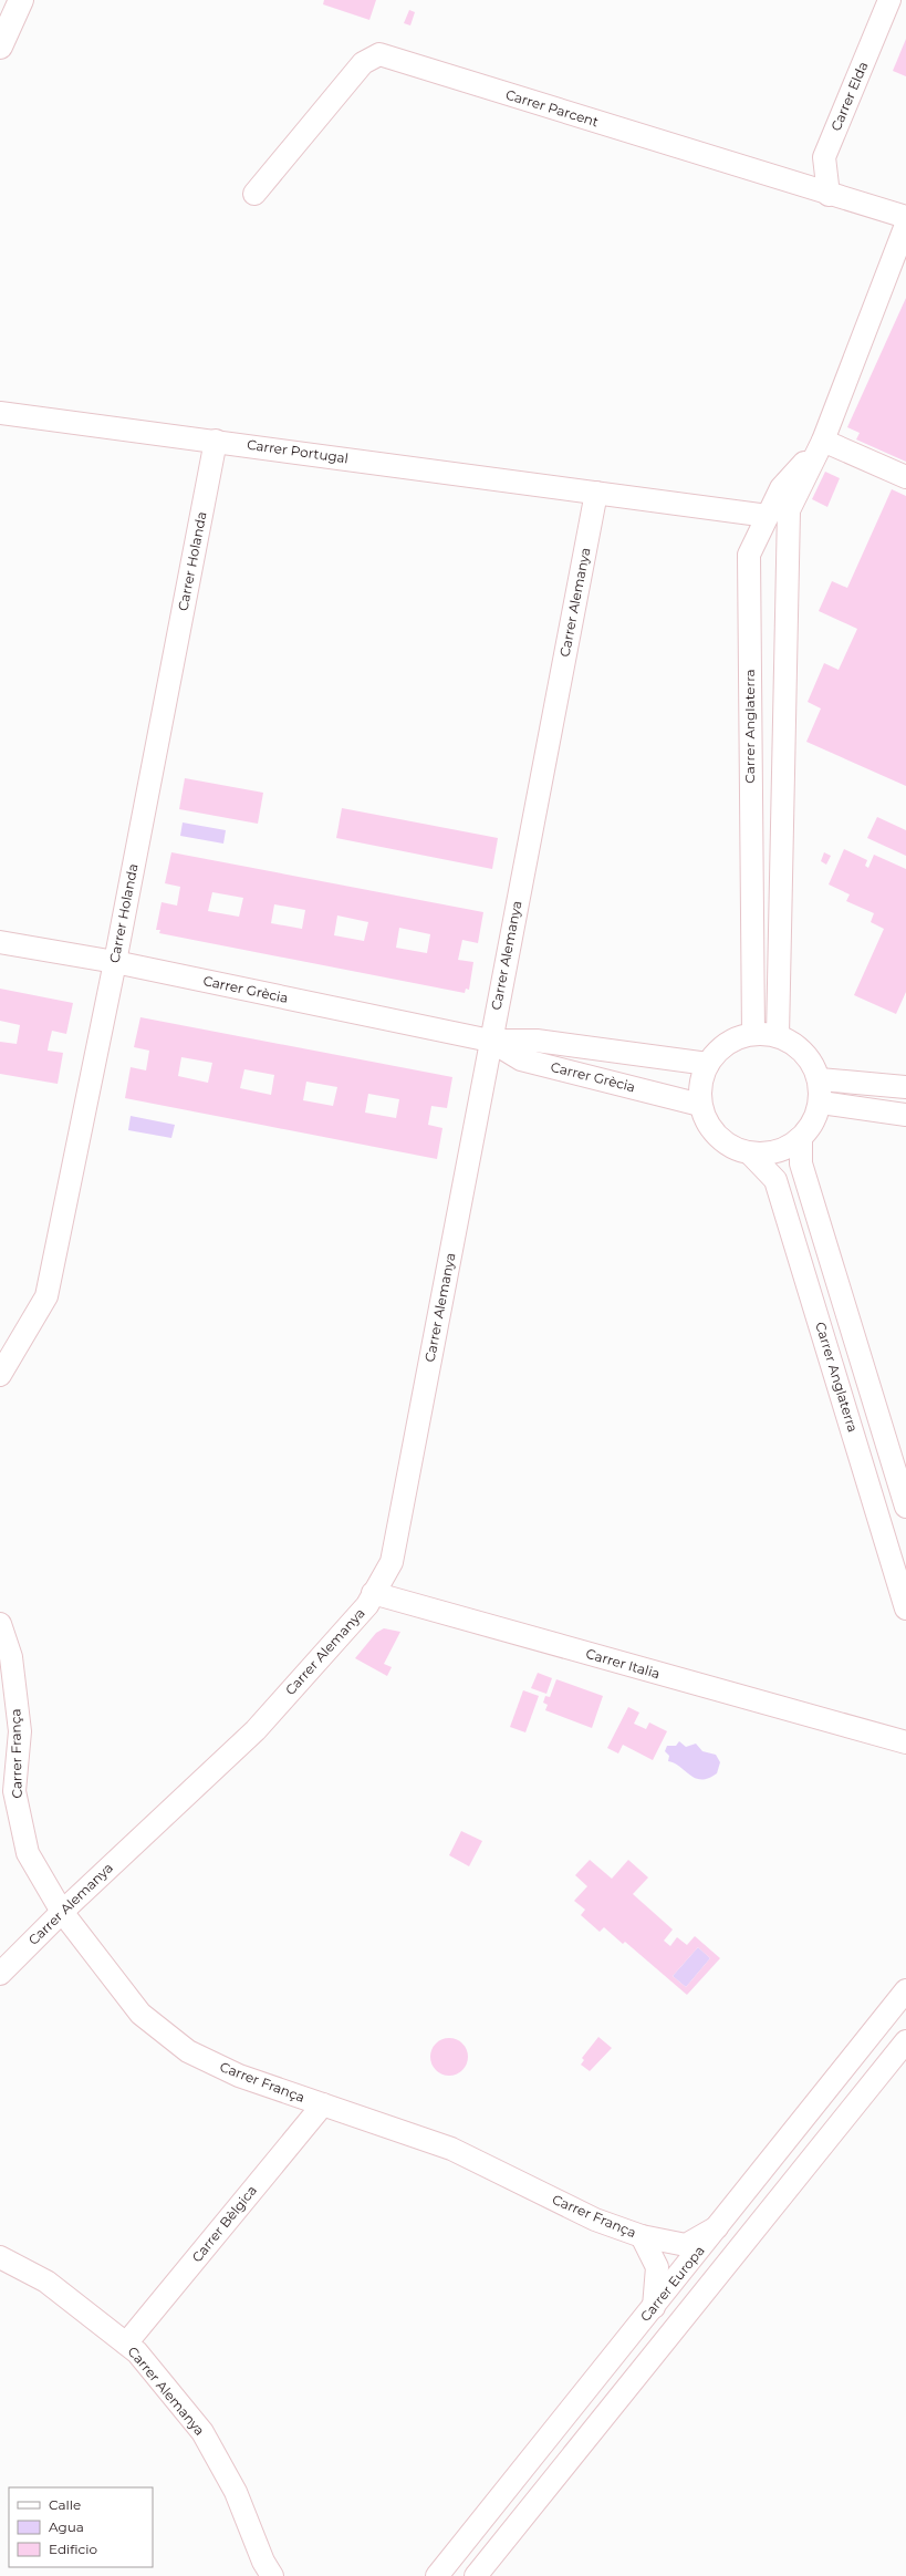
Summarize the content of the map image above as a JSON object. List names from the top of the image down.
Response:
{
  "streets": {
    "street": [
      "Carrer Elda",
      "Carrer Parcent",
      "Carrer Portugal",
      "Carrer Holanda",
      "Carrer Alemanya",
      "Carrer Anglaterra",
      "Carrer Grècia",
      "Carrer Italia",
      "Carrer França",
      "Carrer Bèlgica",
      "Carrer Europa"
    ]
  },
  "crossings": [
    ["Carrer Elda", "Carrer Parcent"],
    ["Carrer Portugal", "Carrer Holanda"],
    ["Carrer Portugal", "Carrer Alemanya"],
    ["Carrer Portugal", "Carrer Anglaterra"],
    ["Carrer Holanda", "Carrer Grècia"],
    ["Carrer Alemanya", "Carrer Grècia"],
    ["Carrer Alemanya", "Carrer Italia"],
    ["Carrer Alemanya", "Carrer França"],
    ["Carrer Alemanya", "Carrer Bèlgica"],
    ["Carrer Anglaterra", "Carrer Grècia"],
    ["Carrer França", "Carrer Bèlgica"],
    ["Carrer França", "Carrer Europa"]
  ],
  "legend": ["Calle", "Agua", "Edificio"]
}
